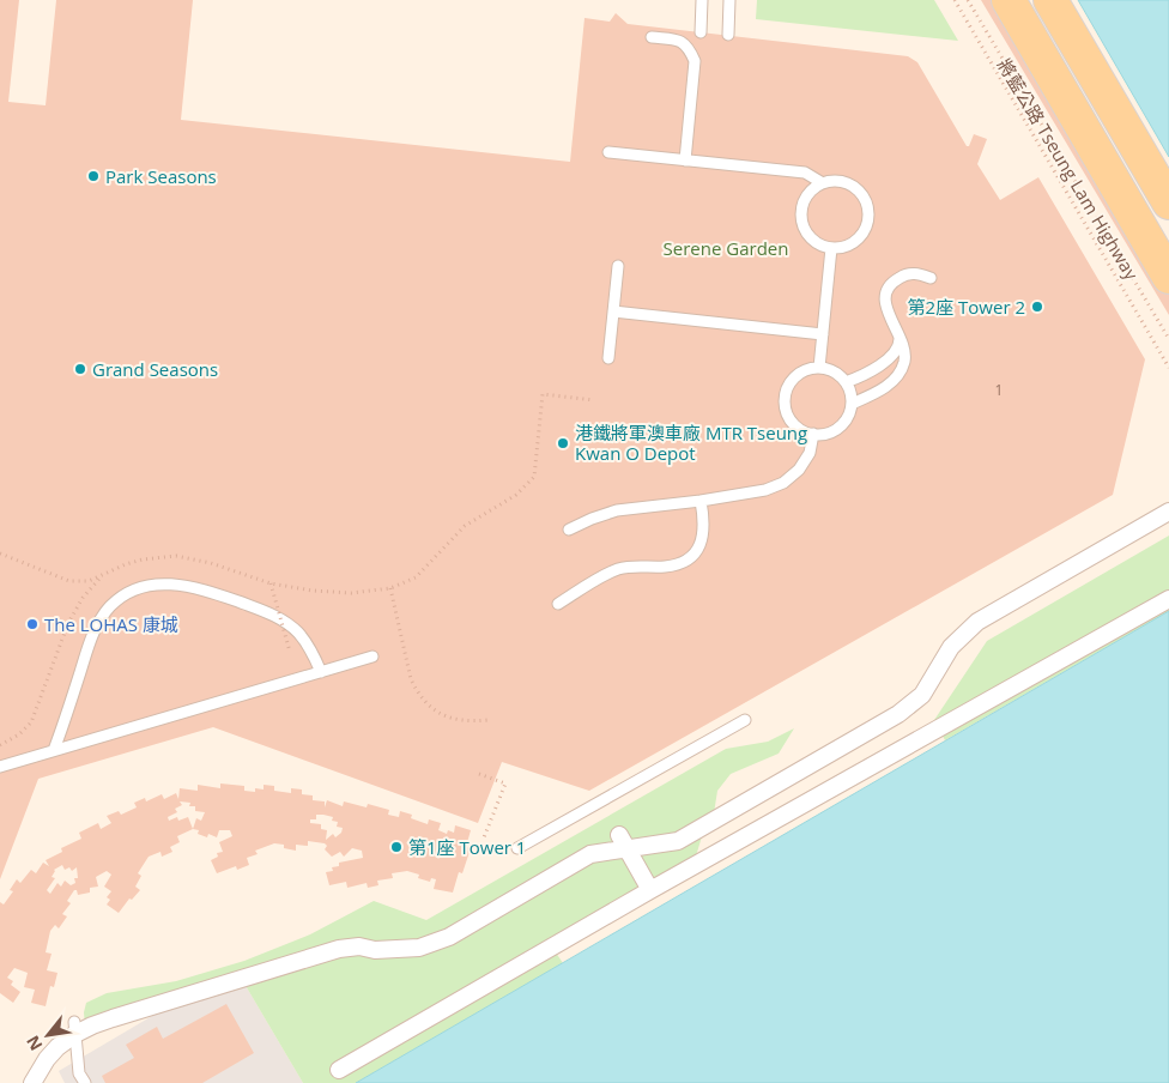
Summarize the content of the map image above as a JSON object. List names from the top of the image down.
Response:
{
  "streets": {
    "main road": ["將藍公路 Tseung Lam Highway"]
  },
  "parks": ["Serene Garden"],
  "places": [
    "Park Seasons",
    "第2座 Tower 2",
    "Grand Seasons",
    "港鐵將軍澳車廠 MTR Tseung Kwan O Depot",
    "The LOHAS 康城",
    "第1座 Tower 1"
  ],
  "house_numbers": ["1"],
  "north": "bottom left"
}
